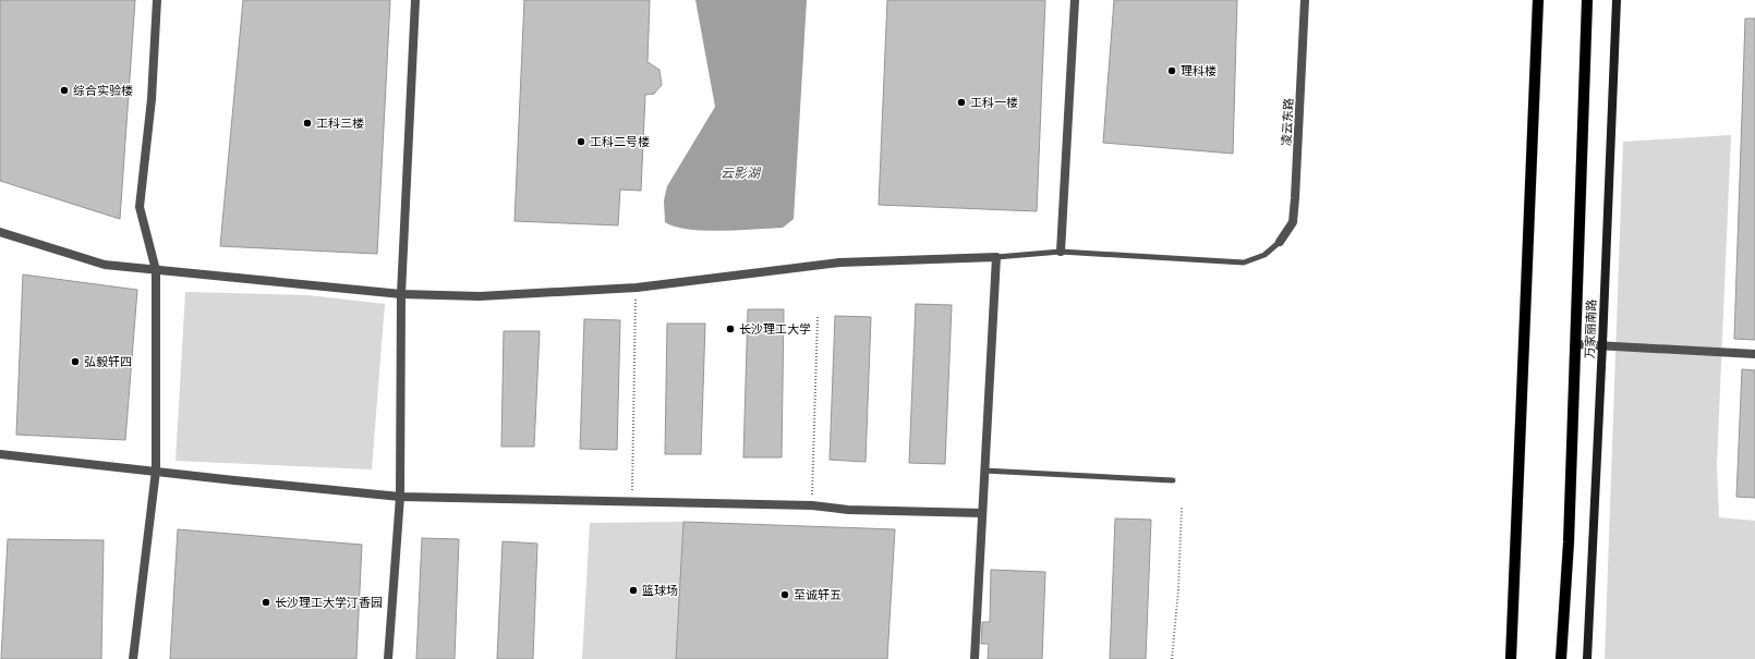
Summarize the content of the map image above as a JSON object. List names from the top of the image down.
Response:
{
  "streets": {
    "main road": ["万家丽南路"],
    "street": ["凌云东路"]
  },
  "water": ["云影湖"],
  "places": [
    "理科楼",
    "综合实验楼",
    "工科一楼",
    "工科三楼",
    "工科二号楼",
    "长沙理工大学",
    "弘毅轩四",
    "篮球场",
    "至诚轩五",
    "长沙理工大学汀香园"
  ]
}
